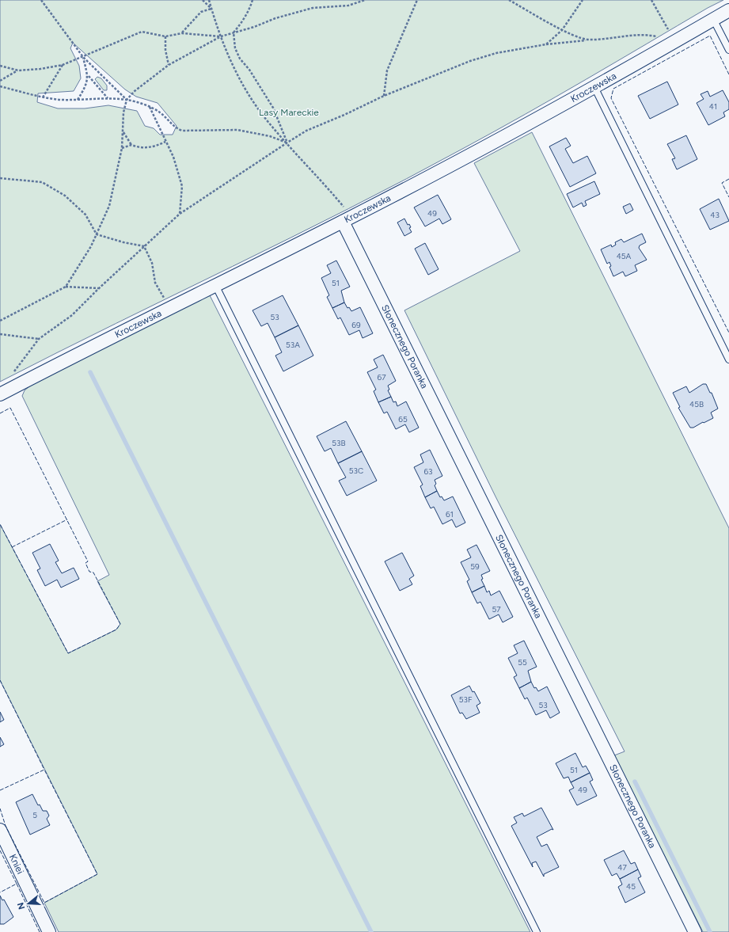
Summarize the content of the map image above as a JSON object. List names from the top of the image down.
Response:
{
  "streets": {
    "street": ["Kroczewska", "Słonecznego Poranka", "Kniei"]
  },
  "crossings": [
    ["Kroczewska", "Słonecznego Poranka"]
  ],
  "parks": ["Lasy Mareckie"],
  "house_numbers": [
    "41",
    "49",
    "43",
    "45A",
    "51",
    "53",
    "69",
    "53A",
    "67",
    "45B",
    "65",
    "53B",
    "53C",
    "63",
    "61",
    "59",
    "57",
    "55",
    "53F",
    "53",
    "51",
    "49",
    "5",
    "47",
    "45"
  ],
  "north": "left"
}
